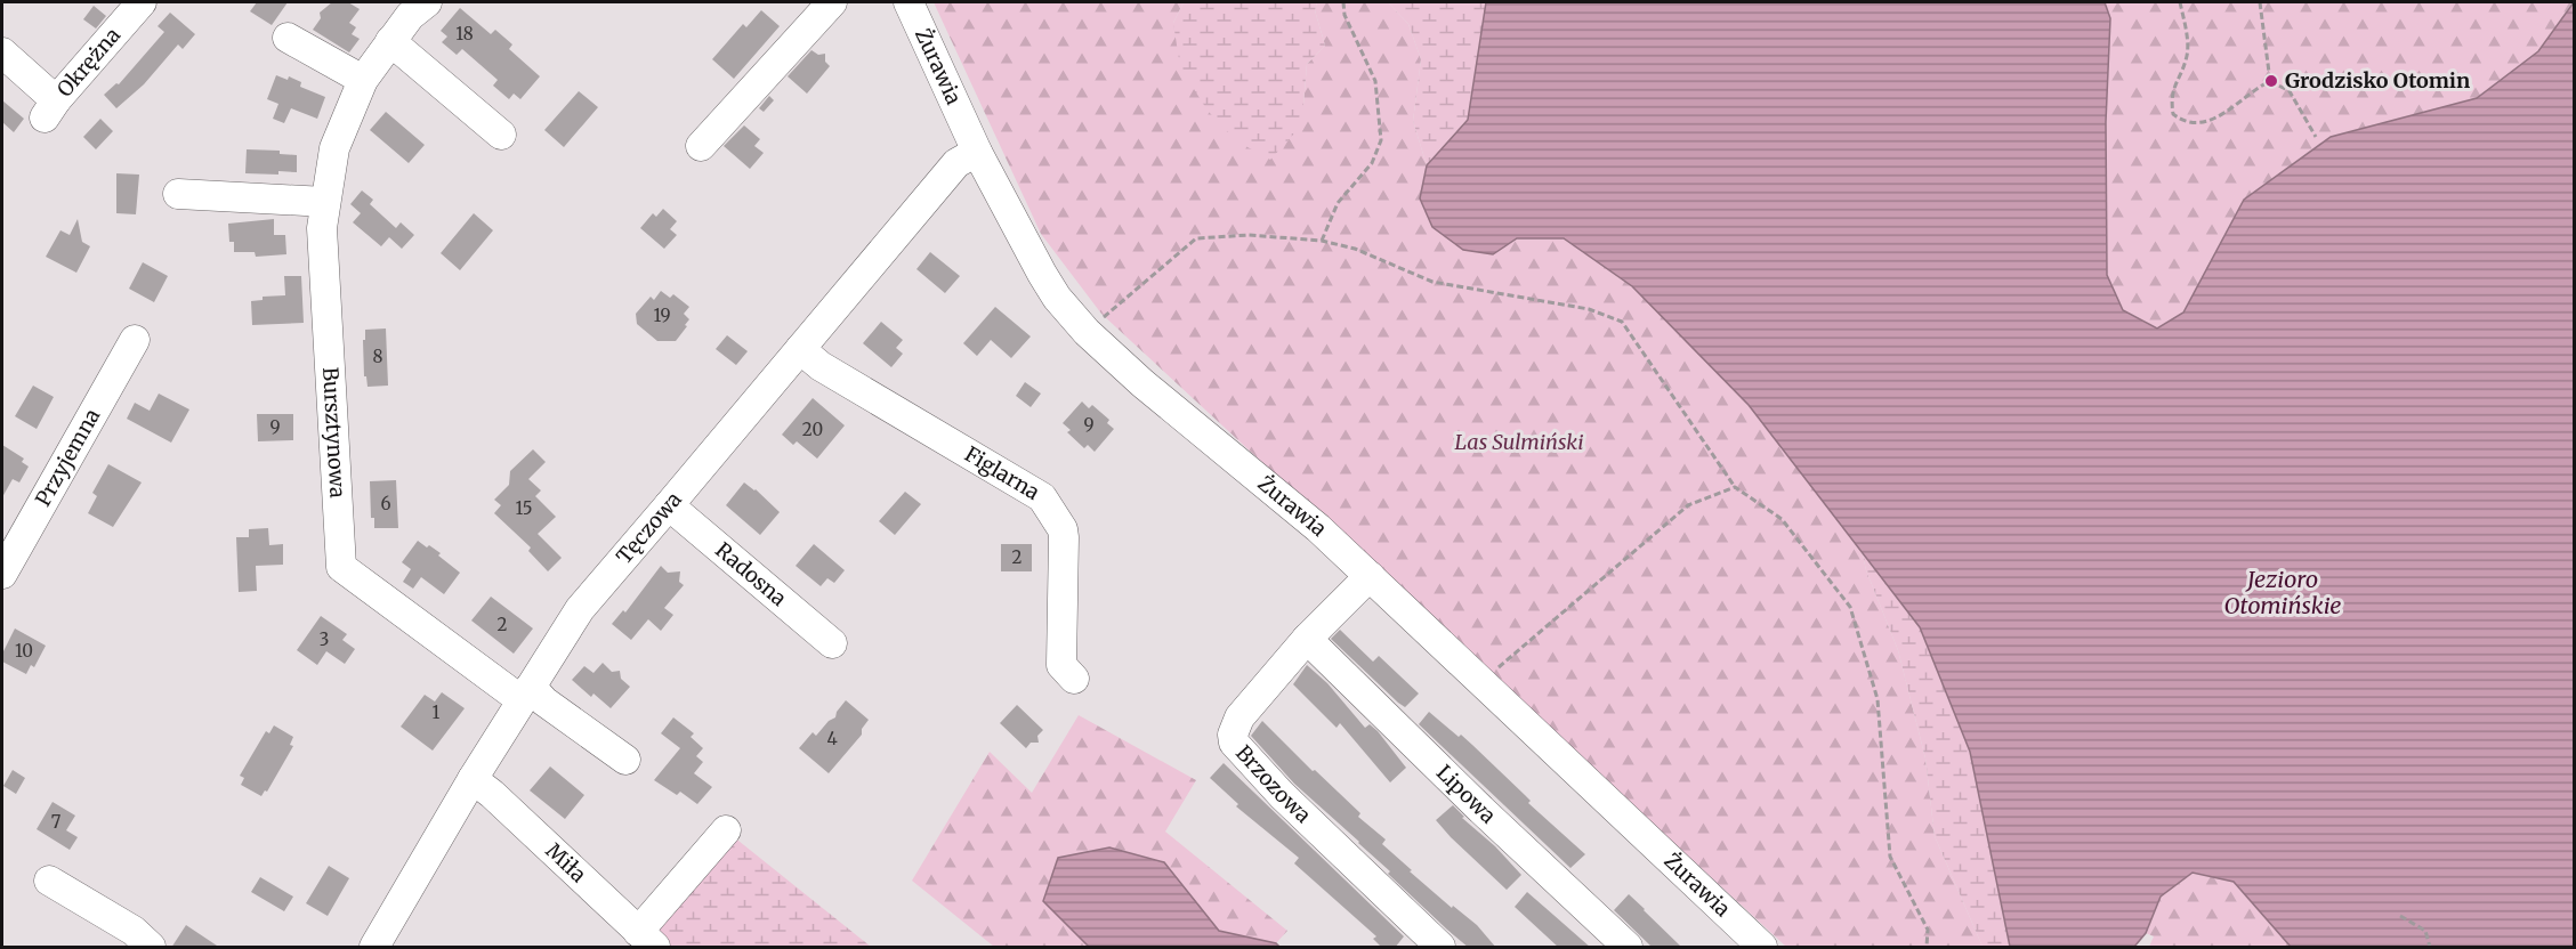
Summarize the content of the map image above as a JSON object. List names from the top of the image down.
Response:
{
  "streets": {
    "street": [
      "Okrężna",
      "Żurawia",
      "Bursztynowa",
      "Przyjemna",
      "Figlarna",
      "Tęczowa",
      "Radosna",
      "Brzozowa",
      "Lipowa",
      "Miła"
    ]
  },
  "crossings": [
    ["Żurawia", "Tęczowa"],
    ["Żurawia", "Brzozowa"],
    ["Bursztynowa", "Tęczowa"],
    ["Figlarna", "Tęczowa"],
    ["Tęczowa", "Radosna"],
    ["Tęczowa", "Miła"],
    ["Brzozowa", "Lipowa"]
  ],
  "water": ["Jezioro Otomińskie"],
  "parks": ["Las Sulmiński"],
  "places": ["Grodzisko Otomin"],
  "house_numbers": [
    "18",
    "19",
    "8",
    "9",
    "9",
    "20",
    "6",
    "15",
    "2",
    "2",
    "3",
    "10",
    "1",
    "4",
    "7"
  ]
}
